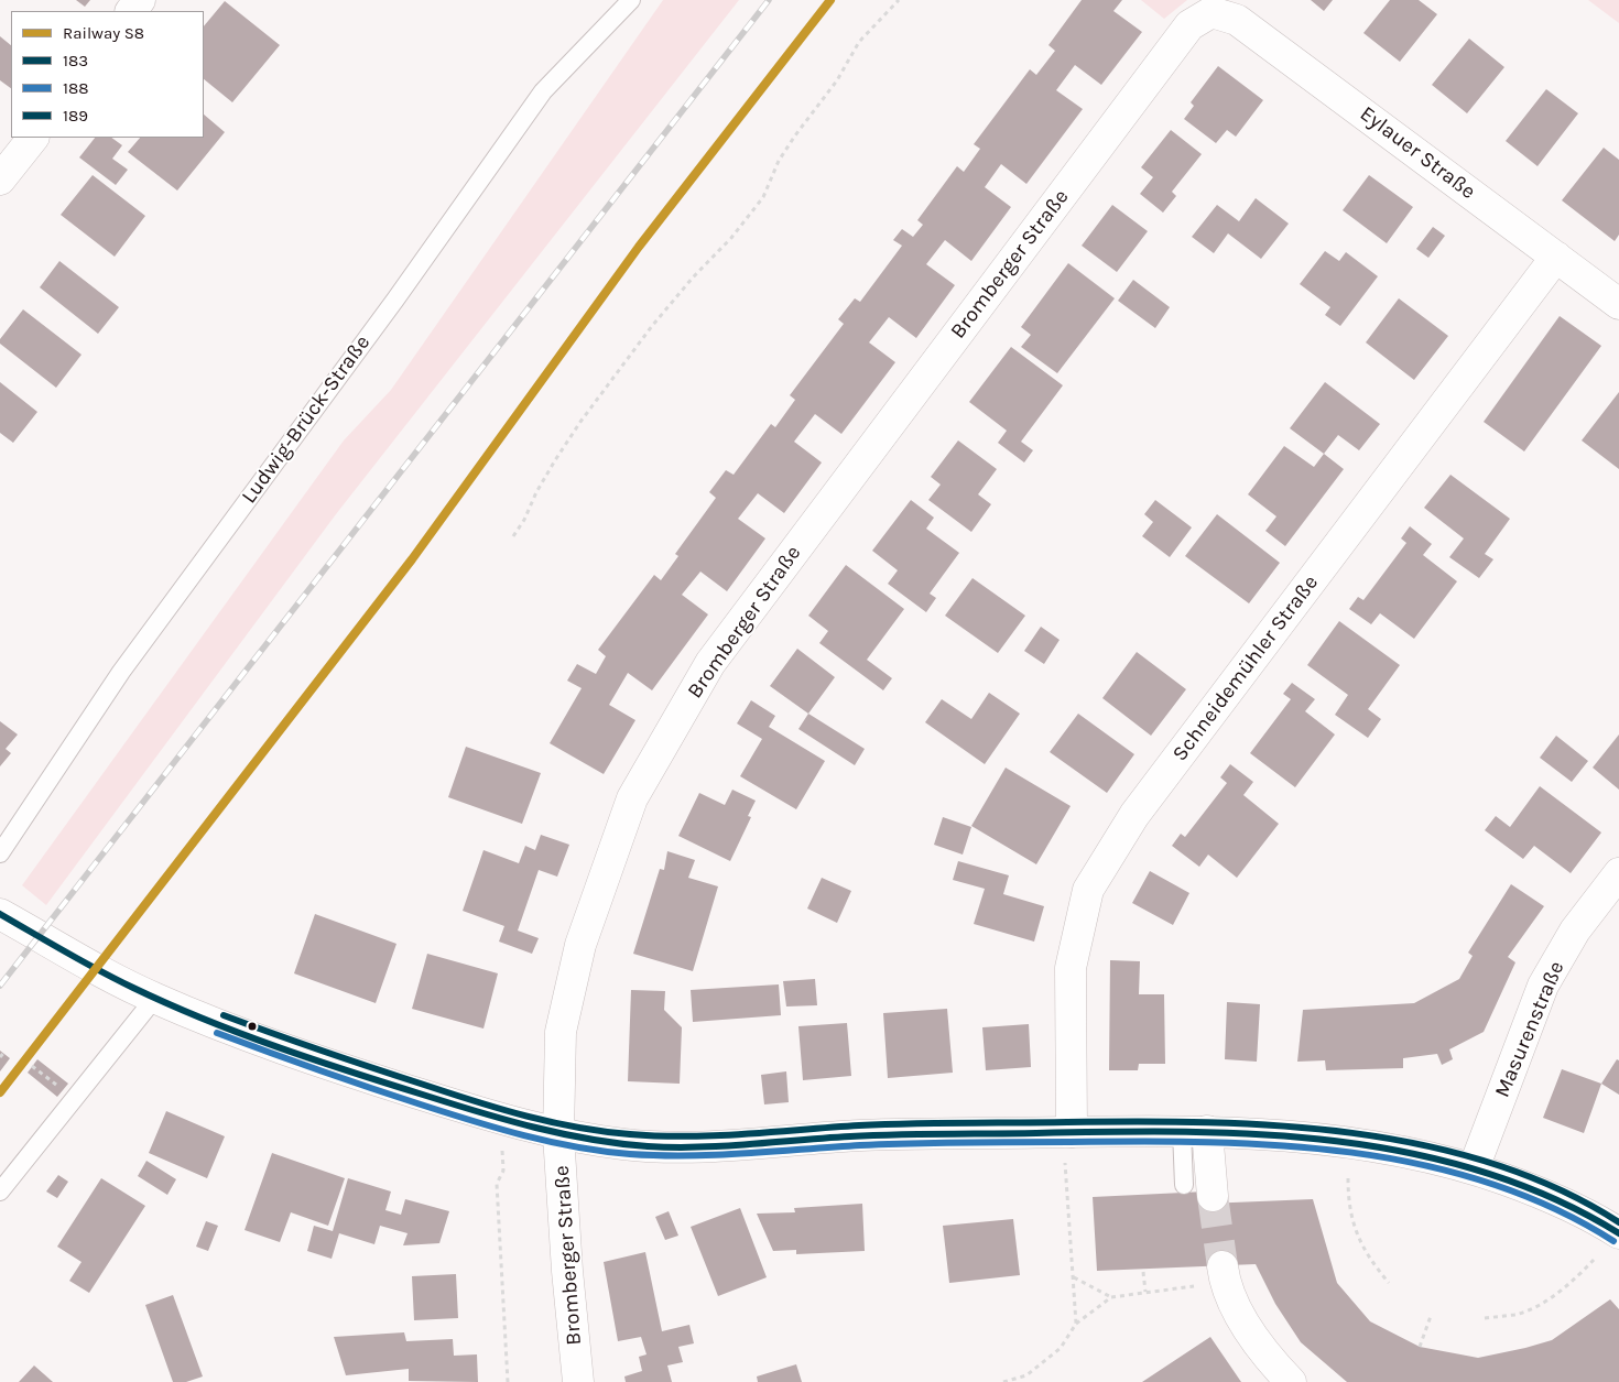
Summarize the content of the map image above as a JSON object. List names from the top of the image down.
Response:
{
  "streets": {
    "street": [
      "Eylauer Straße",
      "Bromberger Straße",
      "Schneidemühler Straße",
      "Masurenstraße"
    ],
    "lane": ["Ludwig-Brück-Straße"]
  },
  "crossings": [
    ["Eylauer Straße", "Bromberger Straße"],
    ["Eylauer Straße", "Schneidemühler Straße"]
  ],
  "lines": [
    "rail line S8",
    "transit line 183",
    "transit line 189",
    "transit line 188"
  ],
  "legend": [
    "Railway S8",
    "183",
    "188",
    "189"
  ]
}
